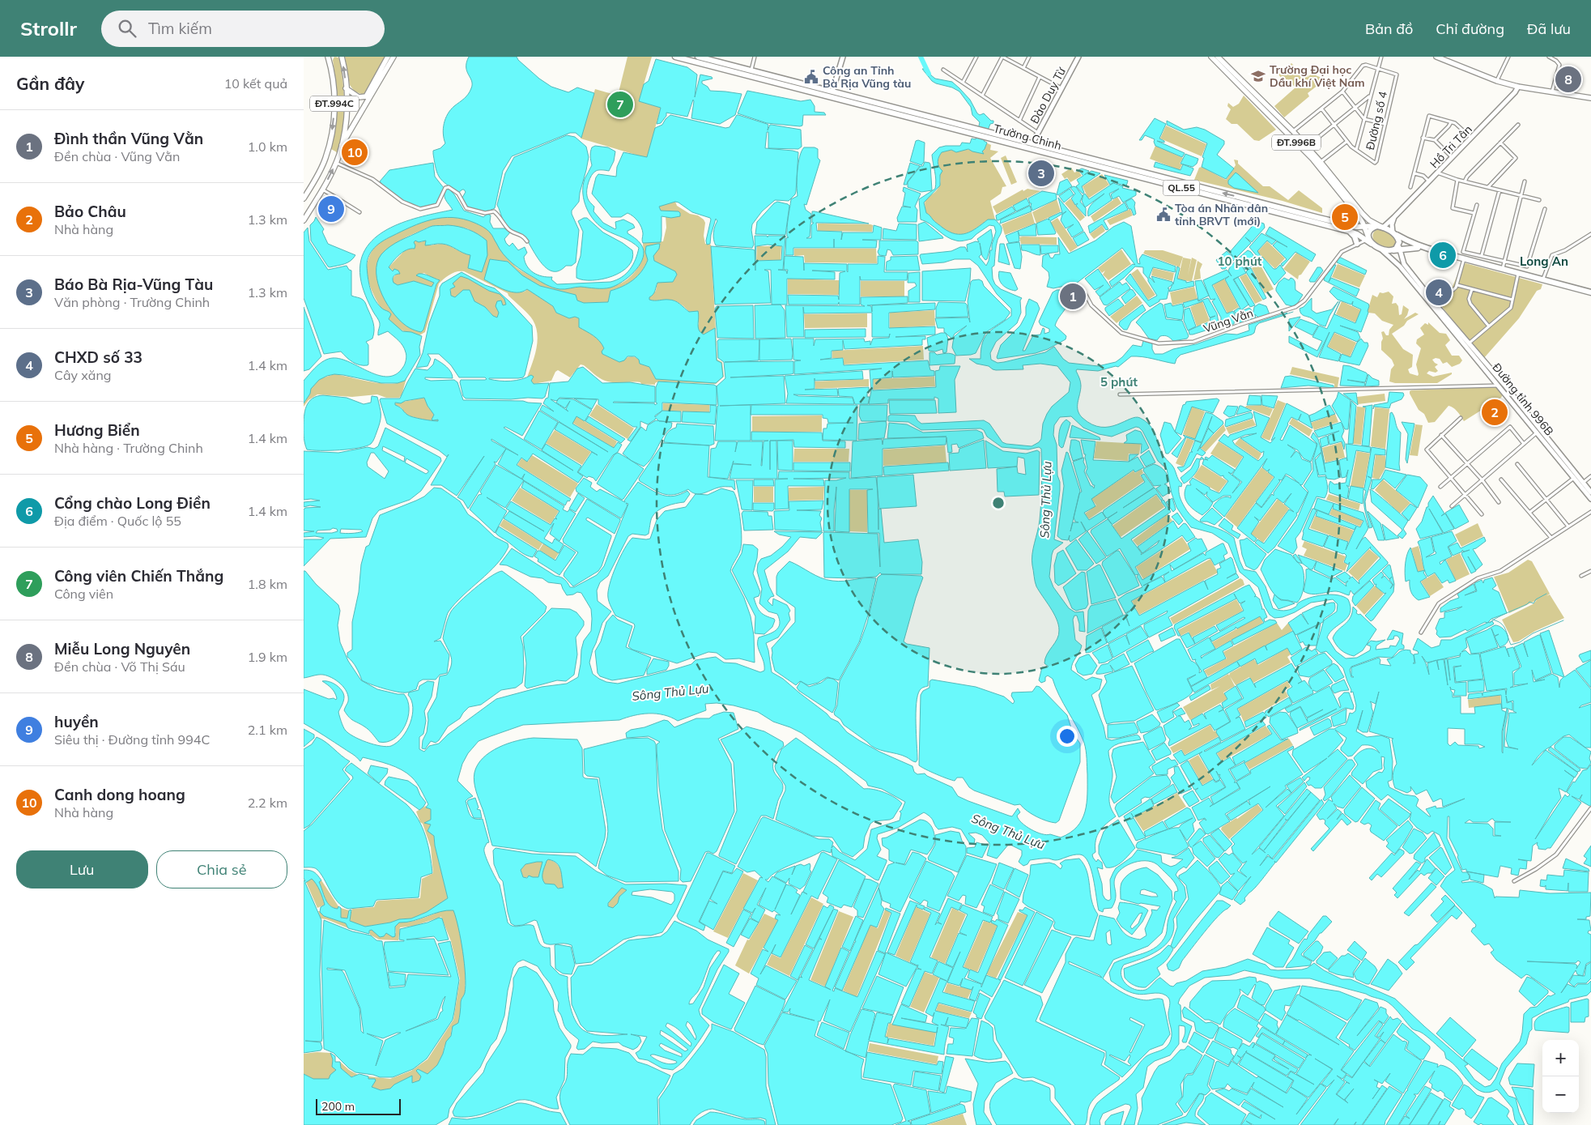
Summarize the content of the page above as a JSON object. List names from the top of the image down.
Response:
{
  "streets": {
    "highway": ["Trường Chinh", "QL.55"],
    "main road": [
      "Đào Duy Từ",
      "ĐT.994C",
      "ĐT.996B",
      "Hồ Tri Tân",
      "Đường tỉnh 996B"
    ],
    "street": ["Đường số 4", "Vũng Vằn"]
  },
  "crossings": [
    ["Đào Duy Từ", "Trường Chinh"],
    ["Trường Chinh", "ĐT.996B"],
    ["Trường Chinh", "Hồ Tri Tân"],
    ["Trường Chinh", "Vũng Vằn"],
    ["Trường Chinh", "Đường tỉnh 996B"],
    ["ĐT.996B", "Hồ Tri Tân"],
    ["ĐT.996B", "Vũng Vằn"],
    ["ĐT.996B", "Đường tỉnh 996B"],
    ["Hồ Tri Tân", "Vũng Vằn"],
    ["Hồ Tri Tân", "Đường tỉnh 996B"],
    ["Vũng Vằn", "Đường tỉnh 996B"]
  ],
  "districts": ["Long An"],
  "water": ["Sông Thủ Lựu"],
  "places": {
    "school or university": ["Trường Đại học Dầu khí Việt Nam"],
    "public building": ["Công an Tỉnh Bà Rịa Vũng tàu", "Tòa án Nhân dân tỉnh BRVT (mới)"]
  },
  "scale_bar": "200 m",
  "page": {
    "header": "Strollr",
    "search": "Tìm kiếm",
    "nav": ["Bản đồ", "Chỉ đường", "Đã lưu"],
    "heading": ["Gần đây", "10 kết quả"],
    "pins": [
      "8",
      "7",
      "10",
      "3",
      "9",
      "5",
      "6",
      "4",
      "1",
      "2"
    ],
    "list": [
      {
        "mark": "1",
        "name": "Đình thần Vũng Vằn",
        "note": "Đền chùa · Vũng Vằn",
        "value": "1.0 km"
      },
      {
        "mark": "2",
        "name": "Bảo Châu",
        "note": "Nhà hàng",
        "value": "1.3 km"
      },
      {
        "mark": "3",
        "name": "Báo Bà Rịa-Vũng Tàu",
        "note": "Văn phòng · Trường Chinh",
        "value": "1.3 km"
      },
      {
        "mark": "4",
        "name": "CHXD số 33",
        "note": "Cây xăng",
        "value": "1.4 km"
      },
      {
        "mark": "5",
        "name": "Hương Biển",
        "note": "Nhà hàng · Trường Chinh",
        "value": "1.4 km"
      },
      {
        "mark": "6",
        "name": "Cổng chào Long Điền",
        "note": "Địa điểm · Quốc lộ 55",
        "value": "1.4 km"
      },
      {
        "mark": "7",
        "name": "Công viên Chiến Thắng",
        "note": "Công viên",
        "value": "1.8 km"
      },
      {
        "mark": "8",
        "name": "Miễu Long Nguyên",
        "note": "Đền chùa · Võ Thị Sáu",
        "value": "1.9 km"
      },
      {
        "mark": "9",
        "name": "huyền",
        "note": "Siêu thị · Đường tỉnh 994C",
        "value": "2.1 km"
      },
      {
        "mark": "10",
        "name": "Canh dong hoang",
        "note": "Nhà hàng",
        "value": "2.2 km"
      }
    ],
    "buttons": ["Lưu", "Chia sẻ"],
    "map_buttons": ["+", "−"],
    "scale": "200 m"
  },
  "rings": ["10 phút", "5 phút"]
}
